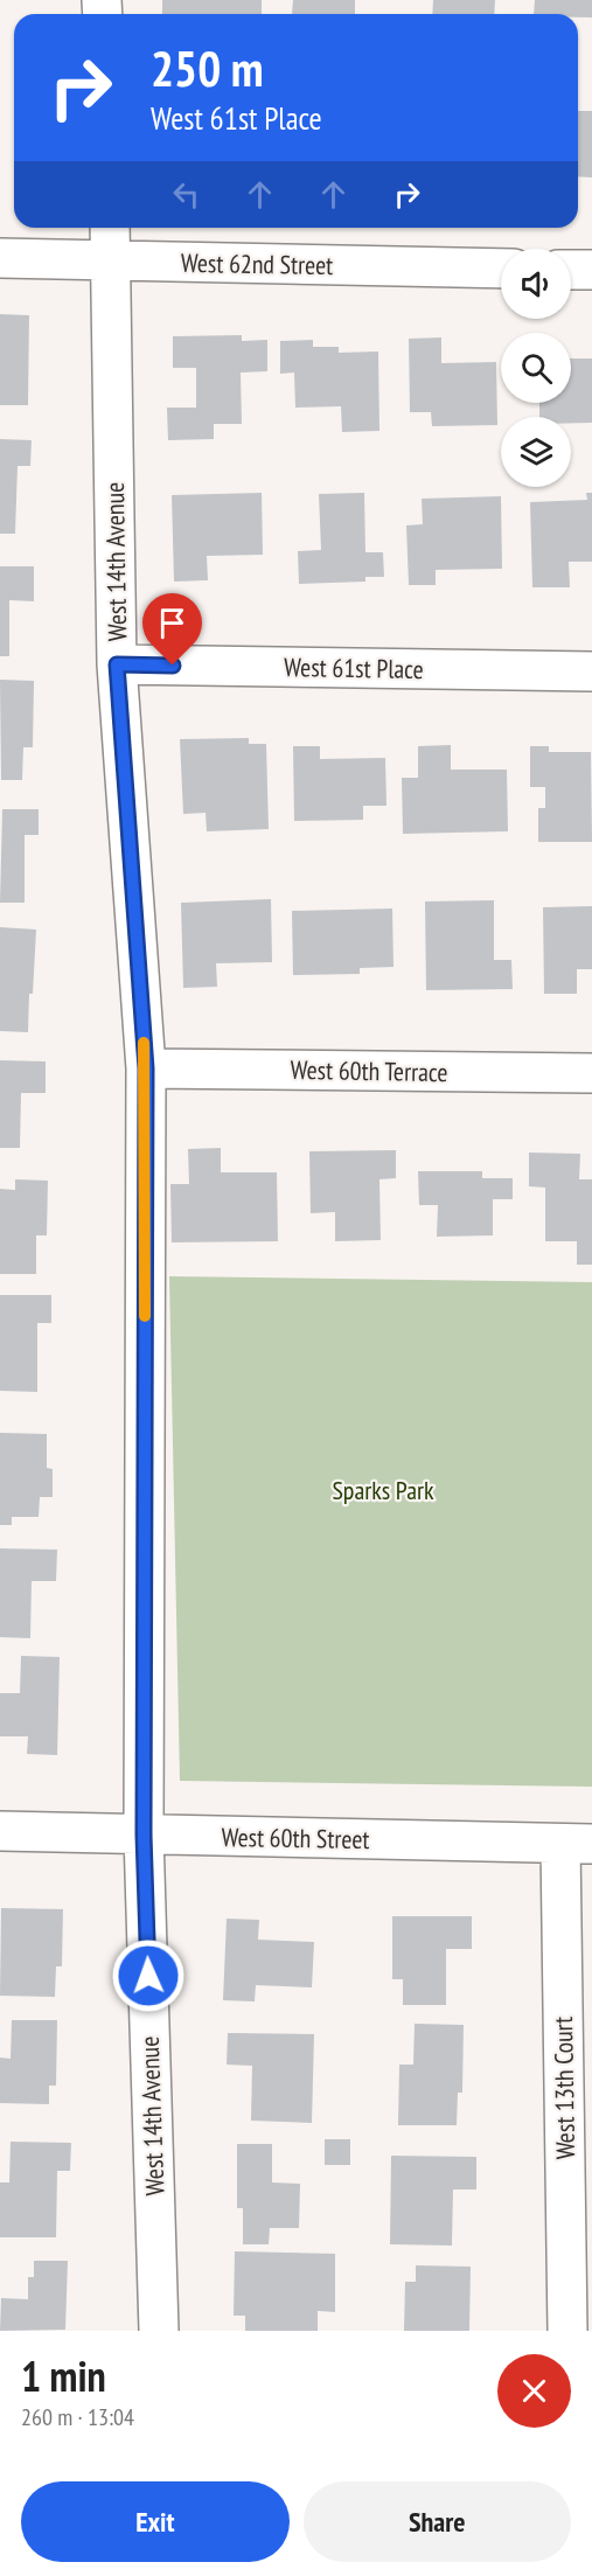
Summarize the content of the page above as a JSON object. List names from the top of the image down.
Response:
{
  "streets": {
    "street": [
      "West 62nd Street",
      "West 14th Avenue",
      "West 61st Place",
      "West 60th Terrace",
      "West 60th Street",
      "West 13th Court"
    ]
  },
  "crossings": [
    ["West 62nd Street", "West 14th Avenue"],
    ["West 14th Avenue", "West 61st Place"],
    ["West 14th Avenue", "West 60th Terrace"],
    ["West 14th Avenue", "West 60th Street"],
    ["West 60th Street", "West 13th Court"]
  ],
  "parks": ["Sparks Park"],
  "page": {
    "turn": ["250 m", "West 61st Place"],
    "heading": ["1 min", "260 m · 13:04"],
    "buttons": ["Exit", "Share"]
  }
}
